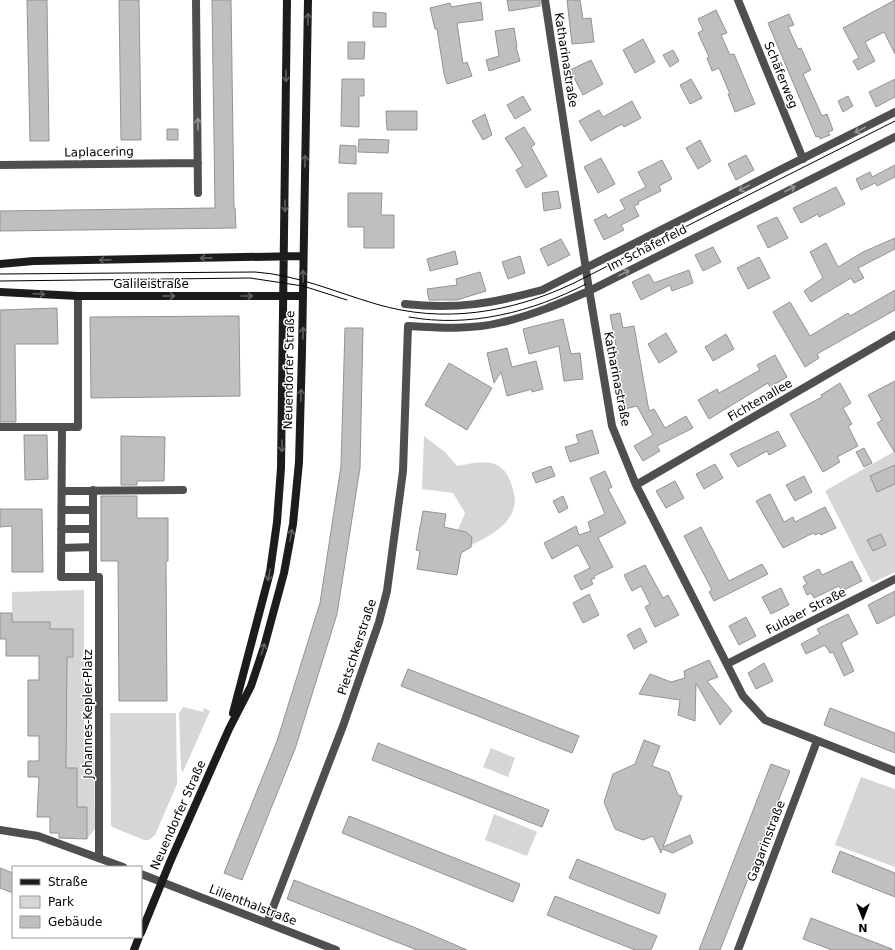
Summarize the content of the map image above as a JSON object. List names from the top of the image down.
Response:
{
  "streets": {
    "street": [
      "Katharinastraße",
      "Schäferweg",
      "Laplacering",
      "Im Schäferfeld",
      "Galileistraße",
      "Neuendorfer Straße",
      "Fichtenallee",
      "Fuldaer Straße",
      "Pietschkerstraße",
      "Johannes-Kepler-Platz",
      "Gagarinstraße",
      "Lilienthalstraße"
    ]
  },
  "crossings": [
    ["Katharinastraße", "Im Schäferfeld"],
    ["Katharinastraße", "Fichtenallee"],
    ["Katharinastraße", "Fuldaer Straße"],
    ["Katharinastraße", "Gagarinstraße"],
    ["Schäferweg", "Im Schäferfeld"],
    ["Im Schäferfeld", "Pietschkerstraße"],
    ["Galileistraße", "Neuendorfer Straße"],
    ["Neuendorfer Straße", "Lilienthalstraße"],
    ["Pietschkerstraße", "Lilienthalstraße"]
  ],
  "legend": ["Straße", "Park", "Gebäude"],
  "north": "bottom"
}
